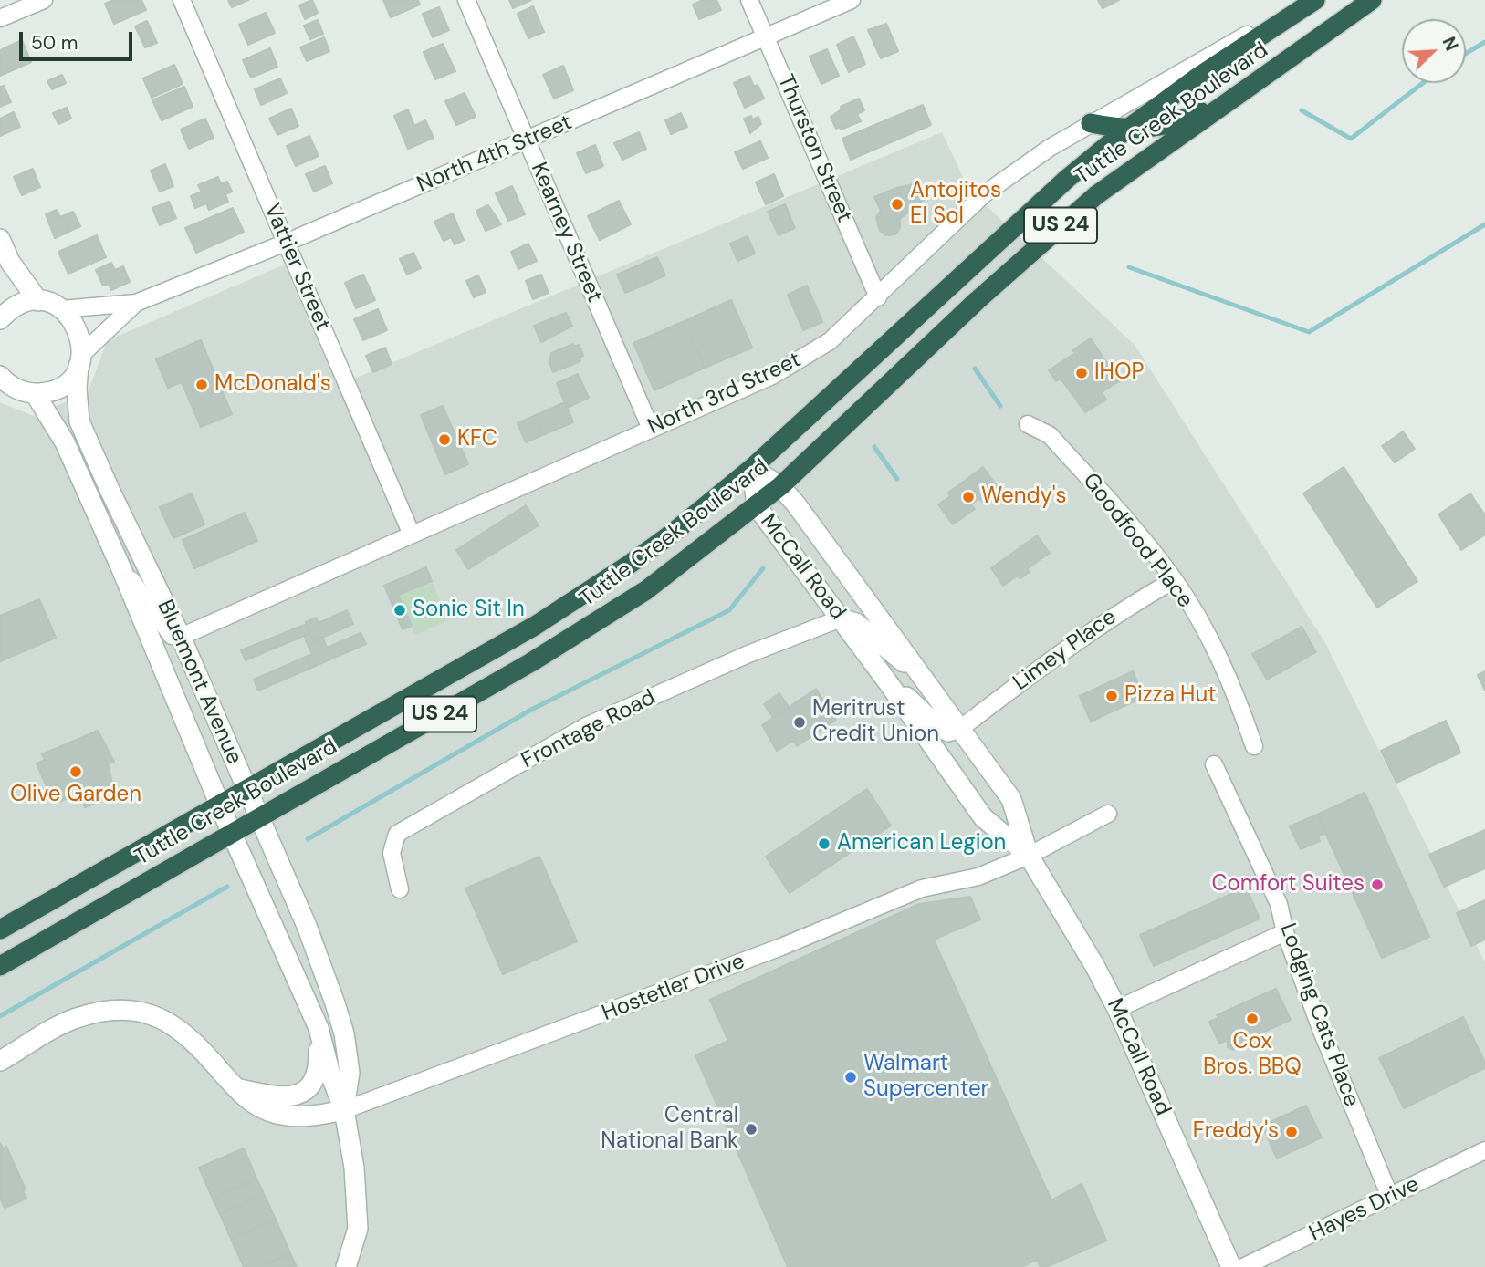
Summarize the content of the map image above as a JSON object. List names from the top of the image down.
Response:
{
  "streets": {
    "highway": ["Tuttle Creek Boulevard", "US 24"],
    "main road": ["McCall Road", "Bluemont Avenue", "Hostetler Drive"],
    "street": [
      "Thurston Street",
      "North 4th Street",
      "Kearney Street",
      "Vattier Street",
      "North 3rd Street",
      "Goodfood Place",
      "Limey Place",
      "Frontage Road",
      "Lodging Cats Place",
      "Hayes Drive"
    ]
  },
  "crossings": [
    ["Tuttle Creek Boulevard", "North 3rd Street"],
    ["Tuttle Creek Boulevard", "McCall Road"],
    ["Tuttle Creek Boulevard", "Bluemont Avenue"],
    ["Thurston Street", "North 4th Street"],
    ["Thurston Street", "North 3rd Street"],
    ["North 4th Street", "Kearney Street"],
    ["North 4th Street", "Vattier Street"],
    ["North 4th Street", "Bluemont Avenue"],
    ["Kearney Street", "North 3rd Street"],
    ["Vattier Street", "North 3rd Street"],
    ["North 3rd Street", "Bluemont Avenue"],
    ["Goodfood Place", "Limey Place"],
    ["McCall Road", "Limey Place"],
    ["McCall Road", "Frontage Road"],
    ["McCall Road", "Hostetler Drive"],
    ["Bluemont Avenue", "Hostetler Drive"],
    ["Lodging Cats Place", "Hayes Drive"]
  ],
  "places": [
    "Antojitos El Sol",
    "IHOP",
    "McDonald's",
    "KFC",
    "Wendy's",
    "Sonic Sit In",
    "Pizza Hut",
    "Meritrust Credit Union",
    "Olive Garden",
    "American Legion",
    "Comfort Suites",
    "Cox Bros. BBQ",
    "Walmart Supercenter",
    "Central National Bank",
    "Freddy's"
  ],
  "scale_bar": "50 m",
  "north": "top right"
}
